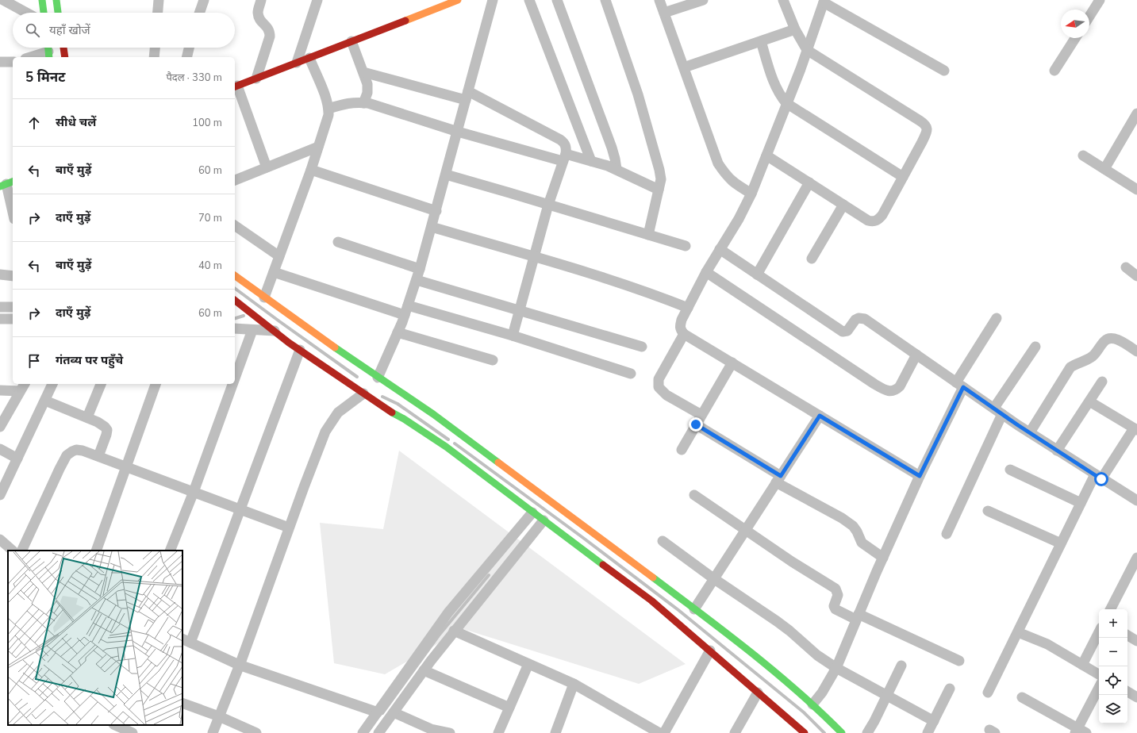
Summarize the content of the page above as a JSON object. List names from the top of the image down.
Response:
{
  "north": "left",
  "page": {
    "search": "यहाँ खोजें",
    "heading": ["5 मिनट", "पैदल · 330 m"],
    "list": [
      ["सीधे चलें", "100 m"],
      ["बाएँ मुड़ें", "60 m"],
      ["दाएँ मुड़ें", "70 m"],
      ["बाएँ मुड़ें", "40 m"],
      ["दाएँ मुड़ें", "60 m"],
      "गंतव्य पर पहुँचे"
    ],
    "map_buttons": ["+", "−"]
  }
}
